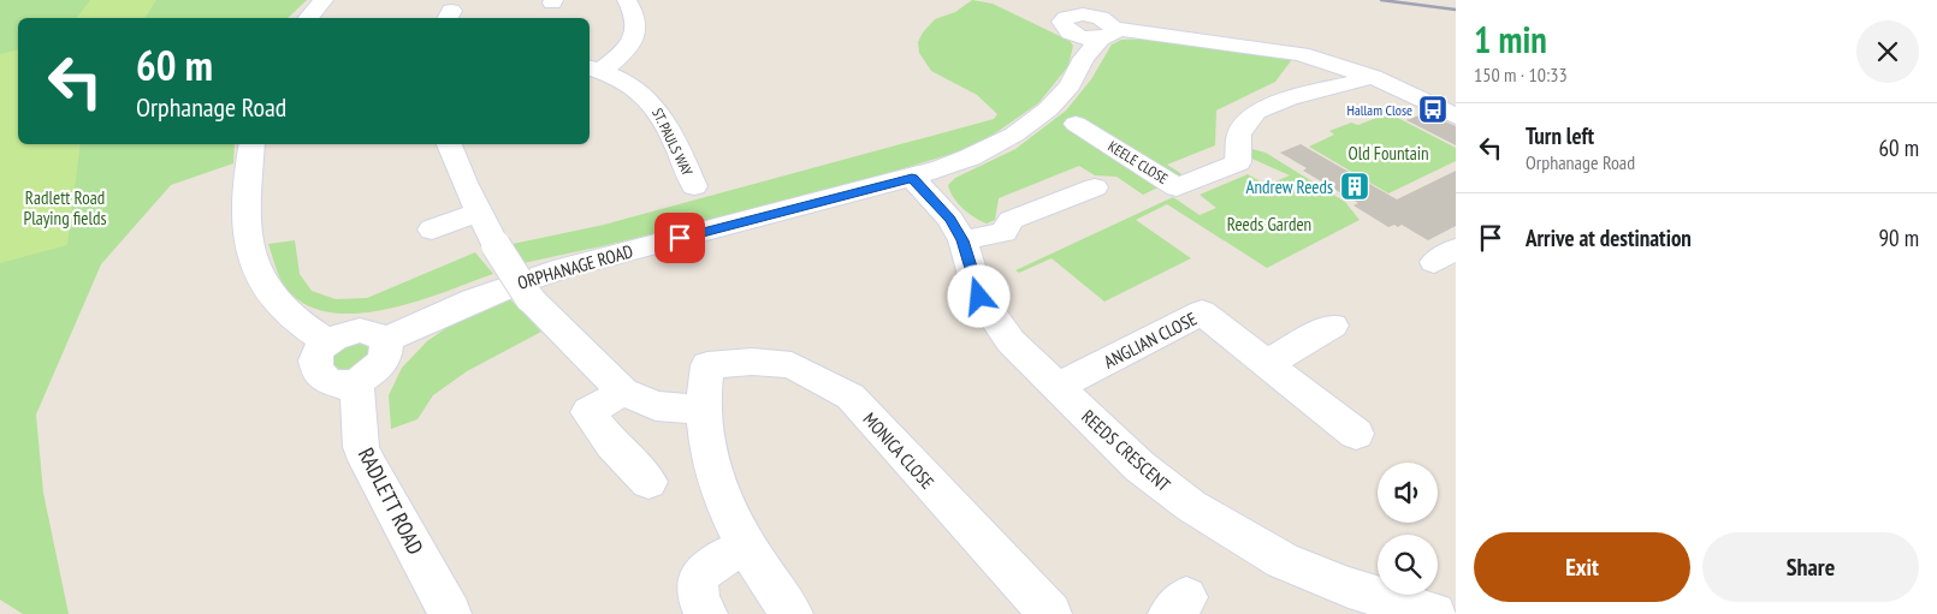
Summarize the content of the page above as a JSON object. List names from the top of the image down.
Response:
{
  "streets": {
    "street": [
      "ST. PAULS WAY",
      "KEELE CLOSE",
      "ORPHANAGE ROAD",
      "ANGLIAN CLOSE",
      "MONICA CLOSE",
      "REEDS CRESCENT",
      "RADLETT ROAD"
    ]
  },
  "crossings": [
    ["ORPHANAGE ROAD", "REEDS CRESCENT"],
    ["ORPHANAGE ROAD", "RADLETT ROAD"],
    ["ANGLIAN CLOSE", "REEDS CRESCENT"]
  ],
  "parks": ["Old Fountain", "Radlett Road Playing fields", "Reeds Garden"],
  "places": {
    "bus stop": ["Hallam Close"],
    "building": ["Andrew Reeds"]
  },
  "page": {
    "heading": ["1 min", "150 m · 10:33"],
    "turn": ["60 m", "Orphanage Road"],
    "list": [
      {
        "name": "Turn left",
        "note": "Orphanage Road",
        "value": "60 m"
      },
      {
        "name": "Arrive at destination",
        "value": "90 m"
      }
    ],
    "buttons": ["Exit", "Share"]
  }
}
